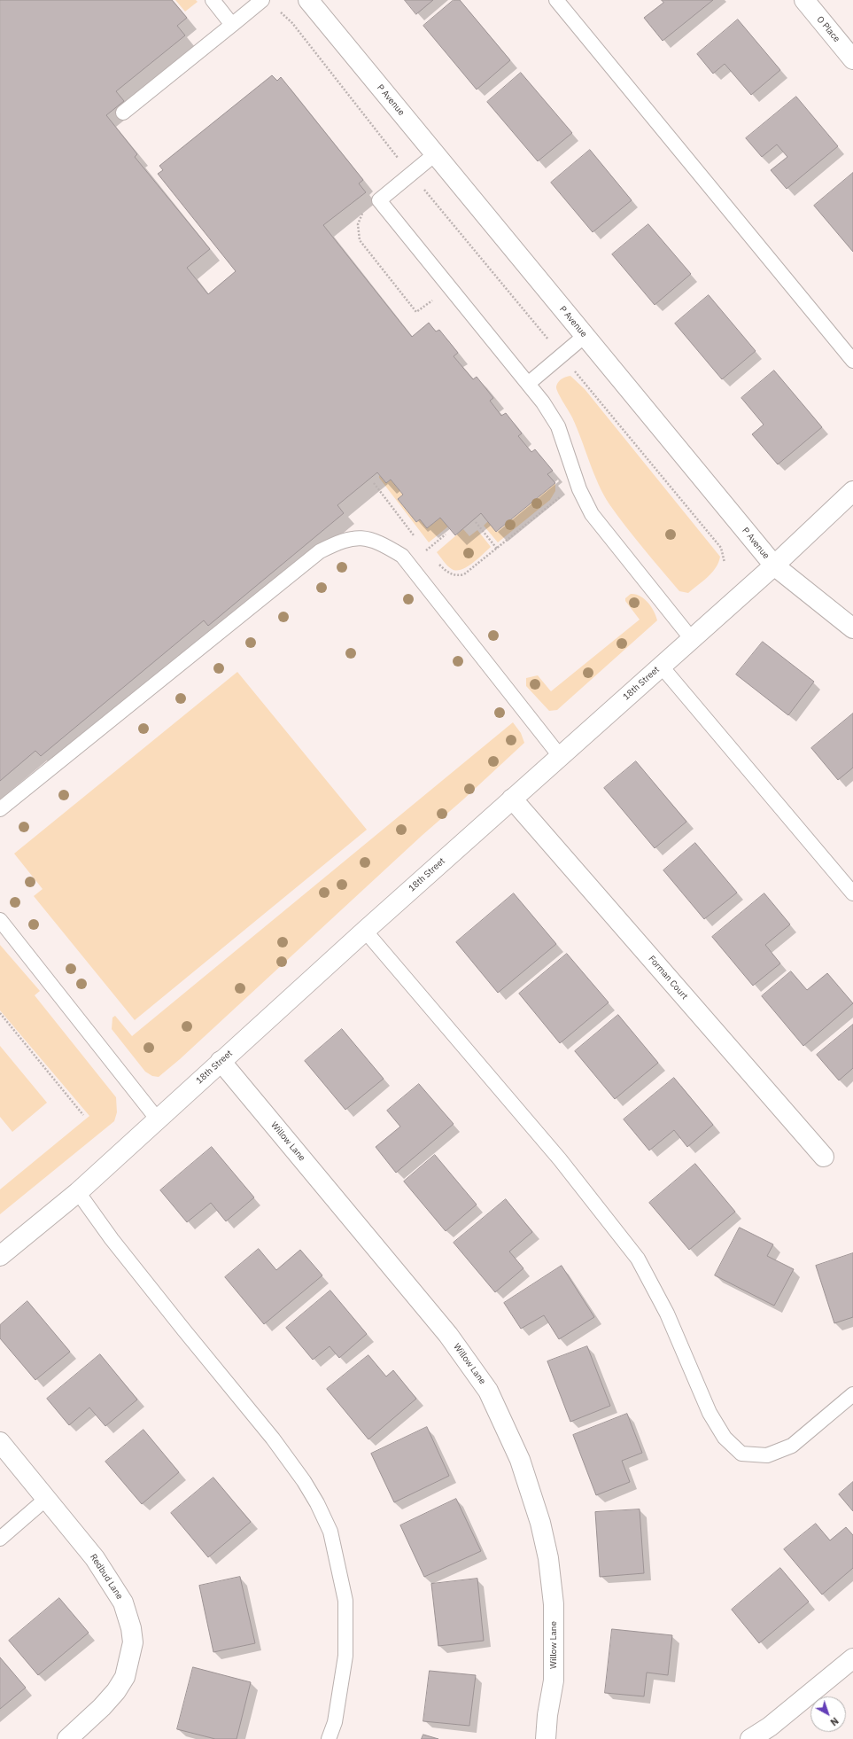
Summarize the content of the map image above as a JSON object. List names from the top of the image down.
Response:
{
  "streets": {
    "street": [
      "O Place",
      "P Avenue",
      "18th Street",
      "Forman Court",
      "Willow Lane",
      "Redbud Lane"
    ]
  },
  "crossings": [
    ["P Avenue", "18th Street"],
    ["18th Street", "Forman Court"],
    ["18th Street", "Willow Lane"]
  ],
  "north": "bottom right"
}
